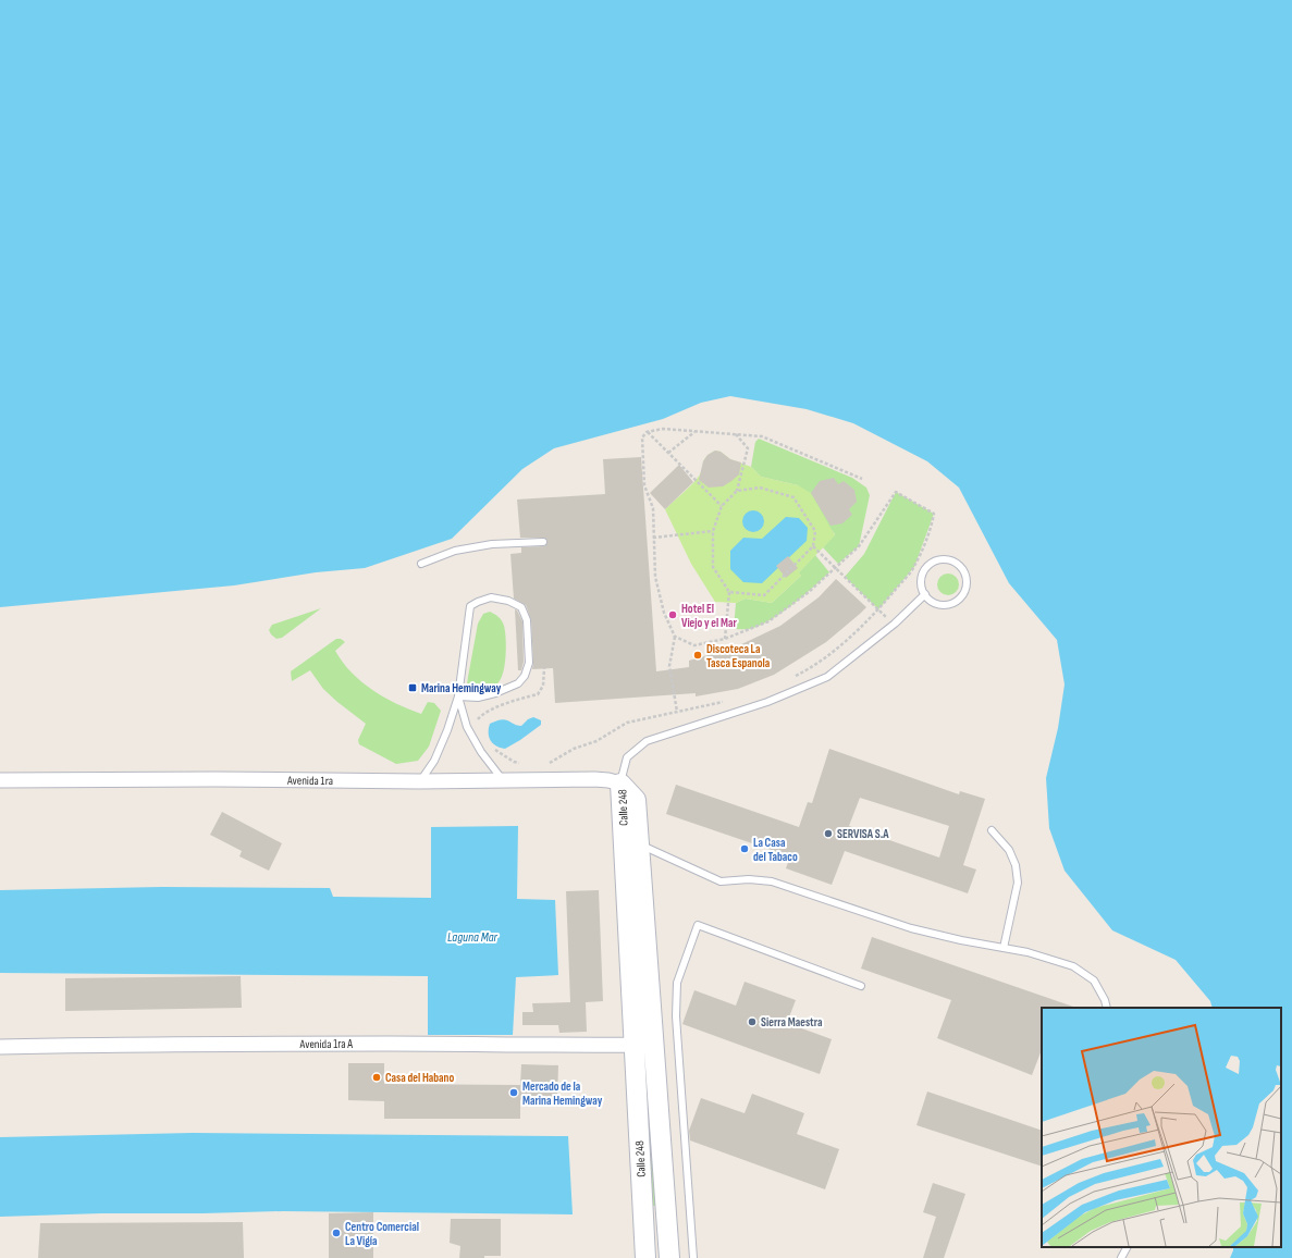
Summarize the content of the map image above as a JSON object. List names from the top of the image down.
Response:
{
  "streets": {
    "street": ["Avenida 1ra", "Calle 248", "Avenida 1ra A"]
  },
  "crossings": [
    ["Avenida 1ra", "Calle 248"],
    ["Calle 248", "Avenida 1ra A"]
  ],
  "water": ["Laguna Mar"],
  "places": {
    "other": [
      "Hotel El Viejo y el Mar",
      "Discoteca La Tasca Espanola",
      "SERVISA S.A",
      "La Casa del Tabaco",
      "Sierra Maestra",
      "Casa del Habano",
      "Mercado de la Marina Hemingway",
      "Centro Comercial La Vigía"
    ],
    "transit": ["Marina Hemingway"]
  }
}
